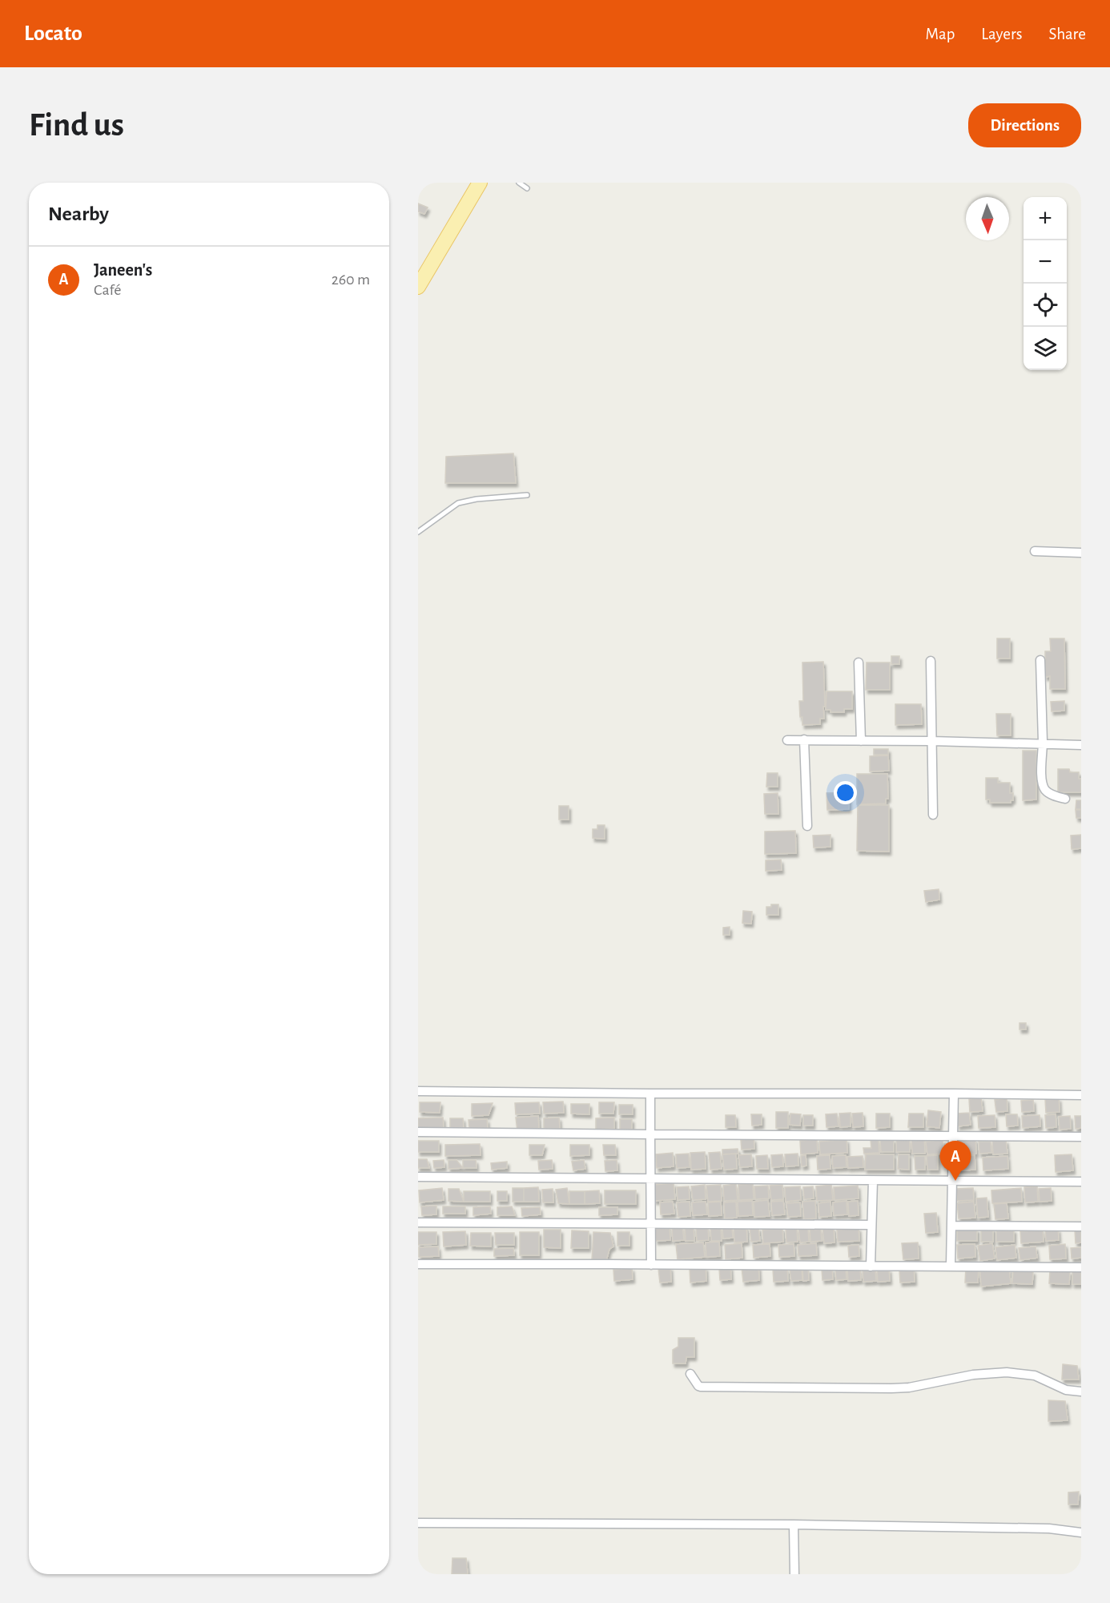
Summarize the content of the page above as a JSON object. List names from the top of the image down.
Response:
{
  "north": "bottom",
  "page": {
    "header": "Locato",
    "nav": ["Map", "Layers", "Share"],
    "buttons": "Directions",
    "title": "Find us",
    "heading": "Nearby",
    "map_buttons": ["+", "−"],
    "list": [
      {
        "mark": "A",
        "name": "Janeen's",
        "note": "Café",
        "value": "260 m"
      }
    ],
    "pins": "A"
  }
}
